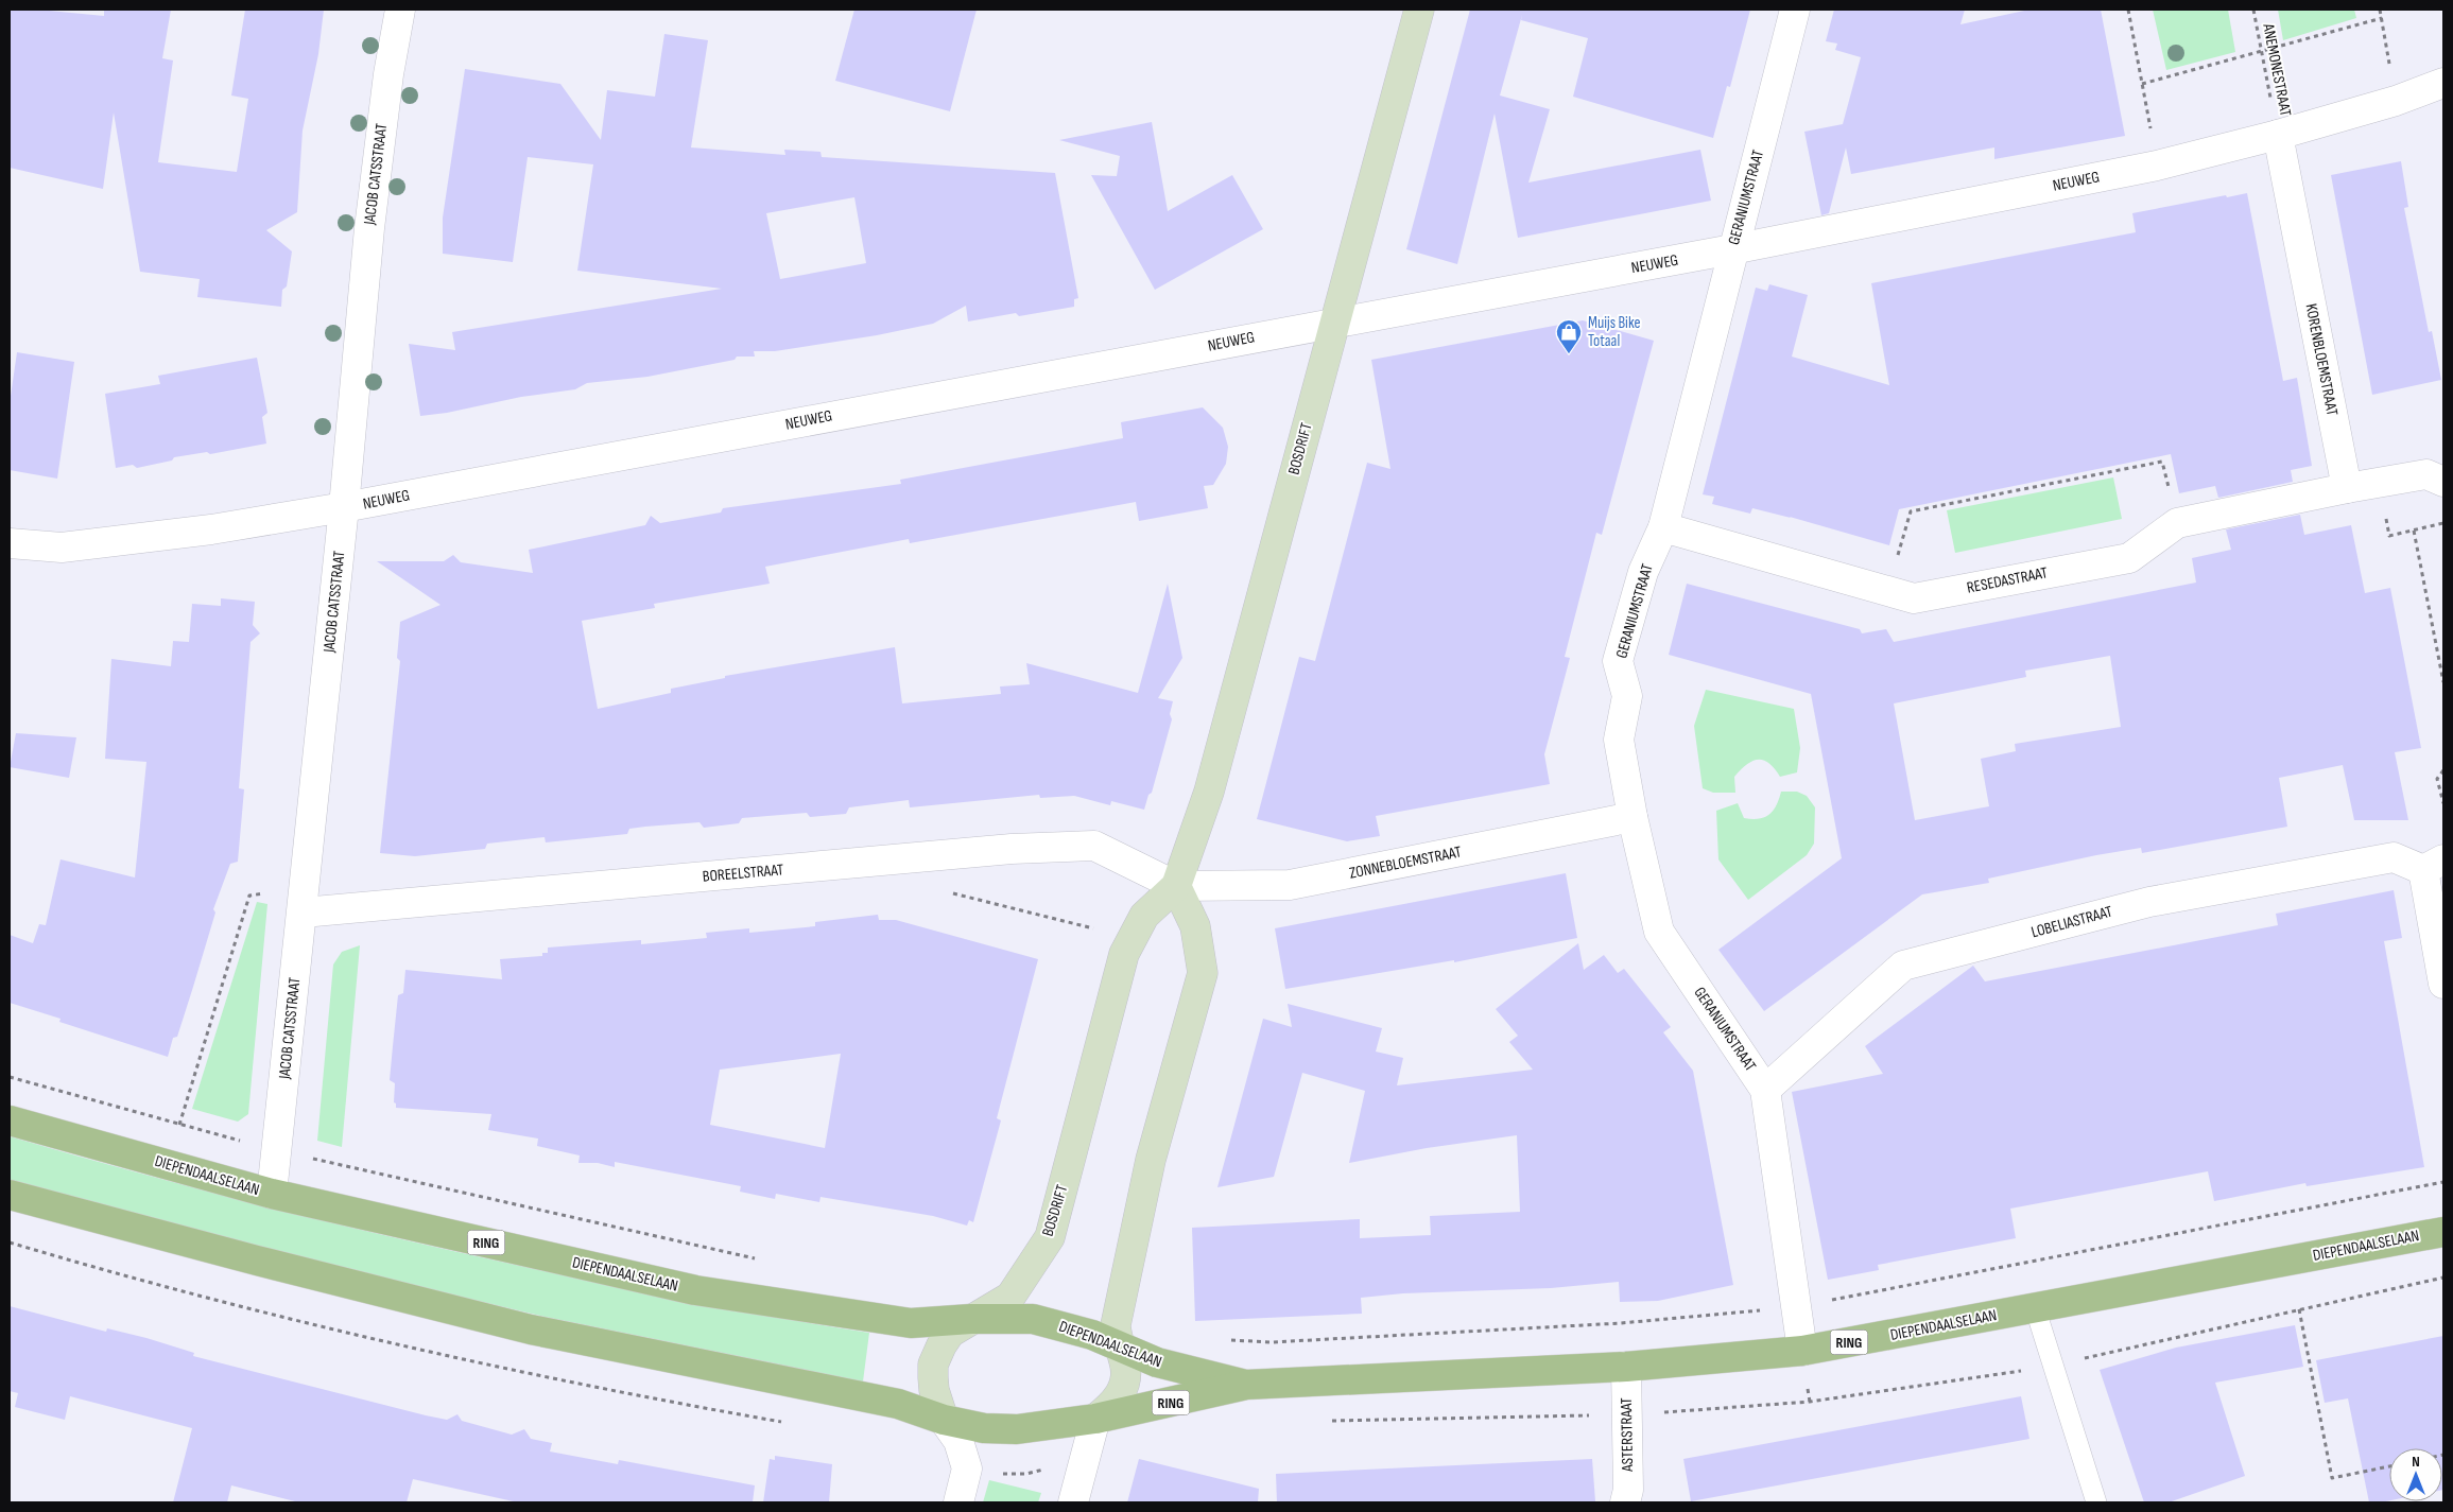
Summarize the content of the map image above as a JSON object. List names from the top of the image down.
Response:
{
  "streets": {
    "main road": ["DIEPENDAALSELAAN", "RING"],
    "street": [
      "JACOB CATSSTRAAT",
      "NEUWEG",
      "GERANIUMSTRAAT",
      "KORENBLOEMSTRAAT",
      "BOSDRIFT",
      "RESEDASTRAAT",
      "ZONNEBLOEMSTRAAT",
      "BOREELSTRAAT",
      "LOBELIASTRAAT",
      "ASTERSTRAAT"
    ],
    "path": ["ANEMONESTRAAT"]
  },
  "crossings": [
    ["ANEMONESTRAAT", "NEUWEG"],
    ["ANEMONESTRAAT", "KORENBLOEMSTRAAT"],
    ["JACOB CATSSTRAAT", "NEUWEG"],
    ["JACOB CATSSTRAAT", "BOREELSTRAAT"],
    ["JACOB CATSSTRAAT", "DIEPENDAALSELAAN"],
    ["NEUWEG", "GERANIUMSTRAAT"],
    ["NEUWEG", "KORENBLOEMSTRAAT"],
    ["NEUWEG", "BOSDRIFT"],
    ["GERANIUMSTRAAT", "RESEDASTRAAT"],
    ["GERANIUMSTRAAT", "ZONNEBLOEMSTRAAT"],
    ["GERANIUMSTRAAT", "LOBELIASTRAAT"],
    ["GERANIUMSTRAAT", "DIEPENDAALSELAAN"],
    ["KORENBLOEMSTRAAT", "RESEDASTRAAT"],
    ["BOSDRIFT", "ZONNEBLOEMSTRAAT"],
    ["BOSDRIFT", "BOREELSTRAAT"],
    ["BOSDRIFT", "DIEPENDAALSELAAN"],
    ["ZONNEBLOEMSTRAAT", "BOREELSTRAAT"],
    ["DIEPENDAALSELAAN", "ASTERSTRAAT"]
  ],
  "places": {
    "shop": ["Muijs Bike Totaal"]
  },
  "north": "top"
}
